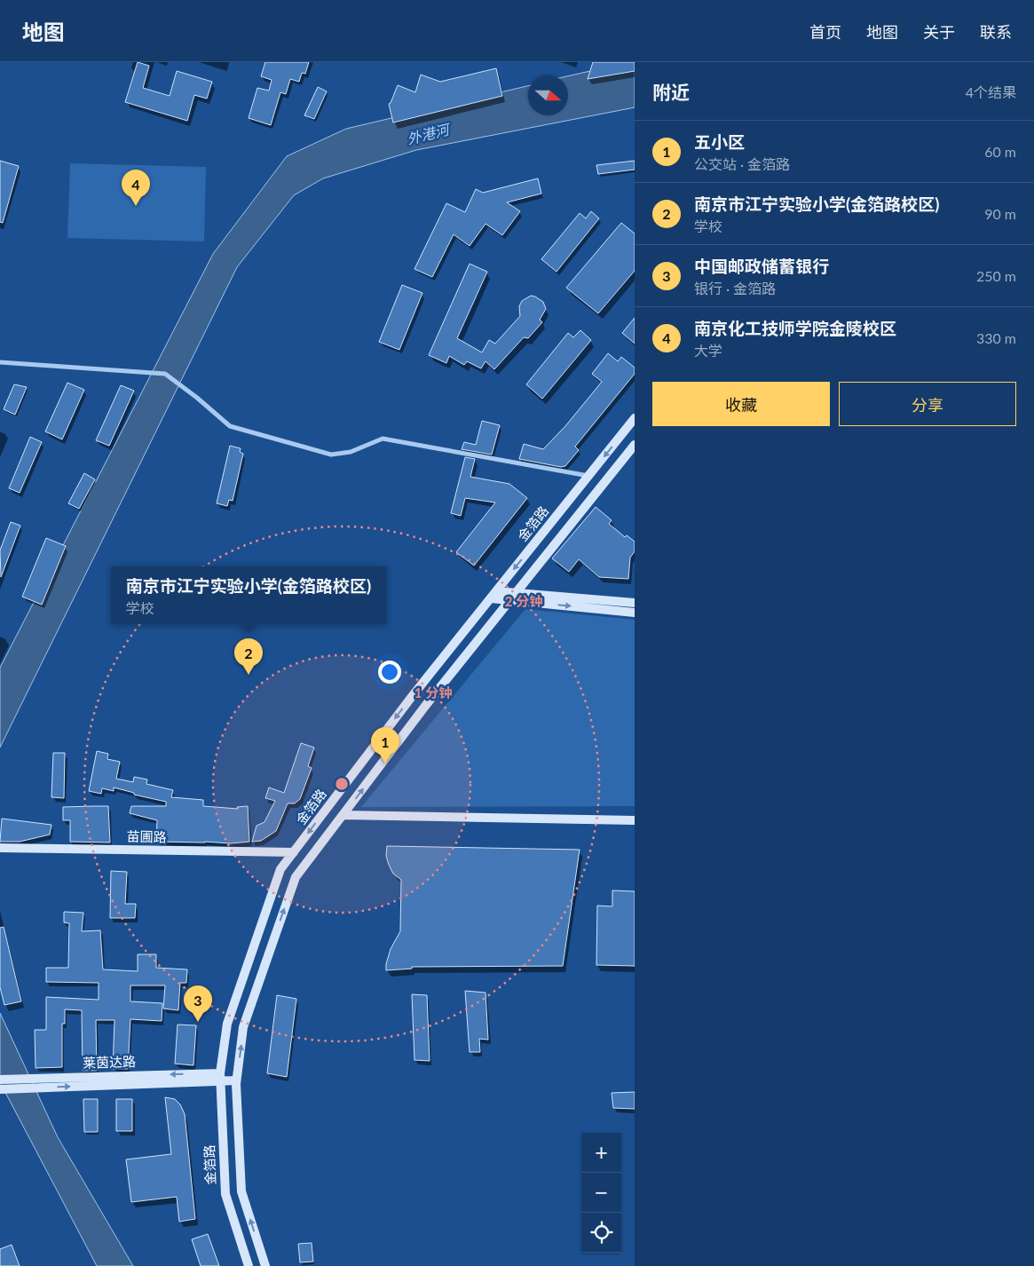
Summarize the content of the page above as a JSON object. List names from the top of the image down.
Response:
{
  "streets": {
    "main road": ["金箔路", "苗圃路", "莱茵达路"]
  },
  "crossings": [
    ["金箔路", "苗圃路"],
    ["金箔路", "莱茵达路"]
  ],
  "water": ["外港河"],
  "north": "right",
  "page": {
    "header": "地图",
    "nav": [
      "首页",
      "地图",
      "关于",
      "联系"
    ],
    "heading": ["附近", "4个结果"],
    "list": [
      {
        "mark": "1",
        "name": "五小区",
        "note": "公交站 · 金箔路",
        "value": "60 m"
      },
      {
        "mark": "2",
        "name": "南京市江宁实验小学(金箔路校区)",
        "note": "学校",
        "value": "90 m"
      },
      {
        "mark": "3",
        "name": "中国邮政储蓄银行",
        "note": "银行 · 金箔路",
        "value": "250 m"
      },
      {
        "mark": "4",
        "name": "南京化工技师学院金陵校区",
        "note": "大学",
        "value": "330 m"
      }
    ],
    "pins": [
      "4",
      "2",
      "1",
      "3"
    ],
    "buttons": ["收藏", "分享"],
    "popup": ["南京市江宁实验小学(金箔路校区)", "学校"],
    "map_buttons": ["+", "−"]
  },
  "rings": ["2 分钟", "1 分钟"]
}
